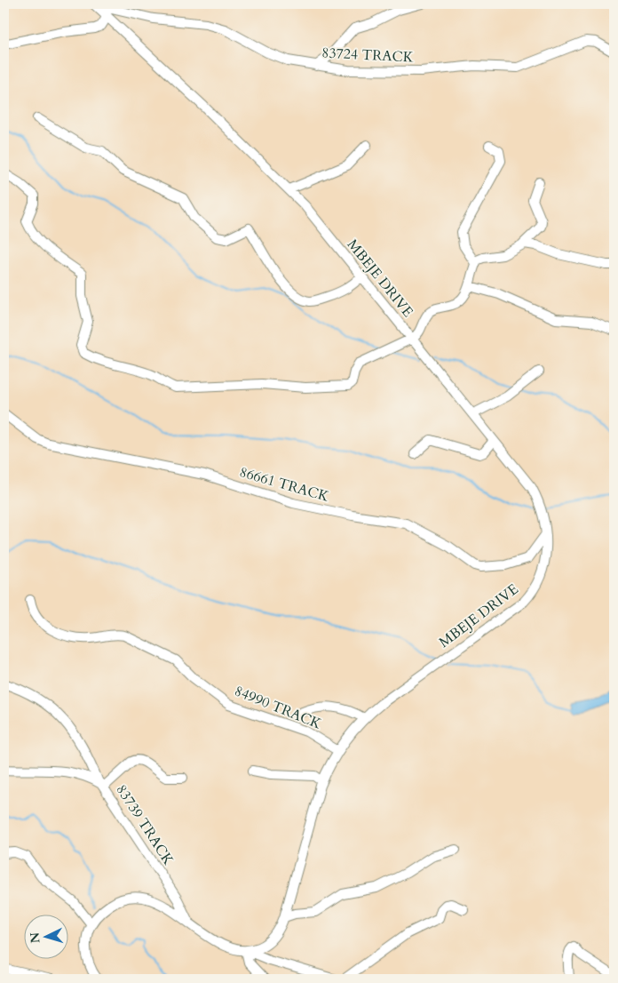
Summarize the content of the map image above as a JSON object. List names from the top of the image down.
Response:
{
  "streets": {
    "street": [
      "83724 TRACK",
      "MBEJE DRIVE",
      "86661 TRACK",
      "84990 TRACK",
      "83739 TRACK"
    ]
  },
  "crossings": [
    ["83724 TRACK", "MBEJE DRIVE"],
    ["MBEJE DRIVE", "86661 TRACK"],
    ["MBEJE DRIVE", "84990 TRACK"]
  ],
  "north": "left"
}
